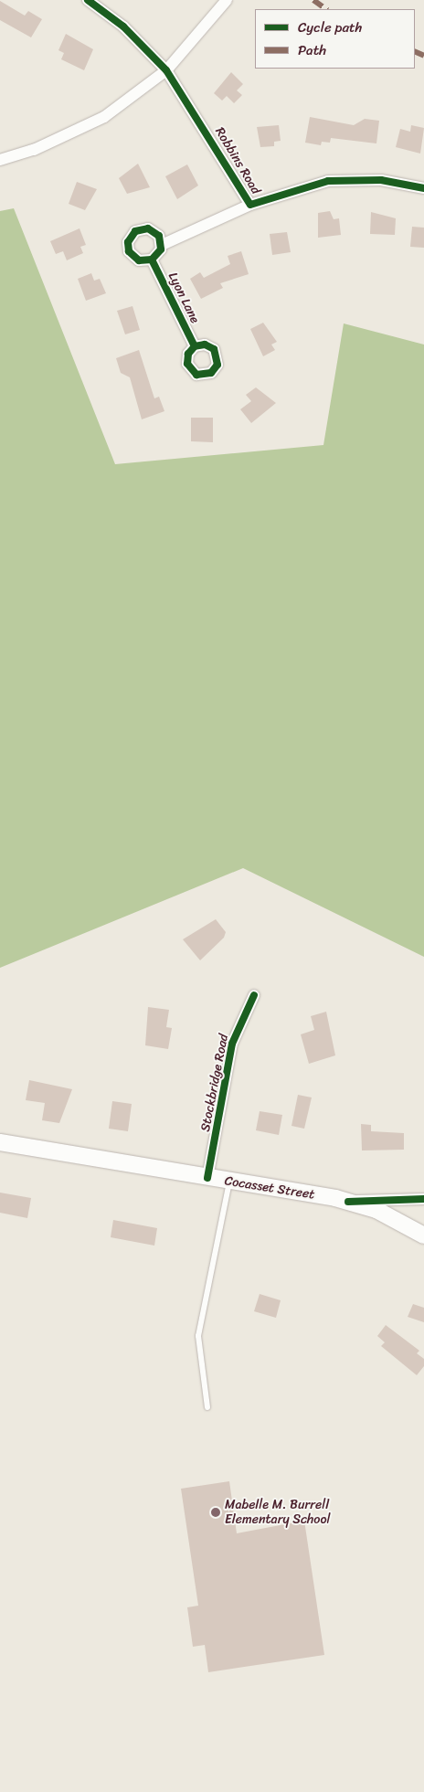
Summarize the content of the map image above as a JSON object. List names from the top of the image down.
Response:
{
  "streets": {
    "main road": ["Cocasset Street"],
    "street": ["Robbins Road", "Lyon Lane", "Stockbridge Road"]
  },
  "crossings": [
    ["Stockbridge Road", "Cocasset Street"]
  ],
  "places": ["Mabelle M. Burrell Elementary School"],
  "legend": ["Cycle path", "Path"]
}
